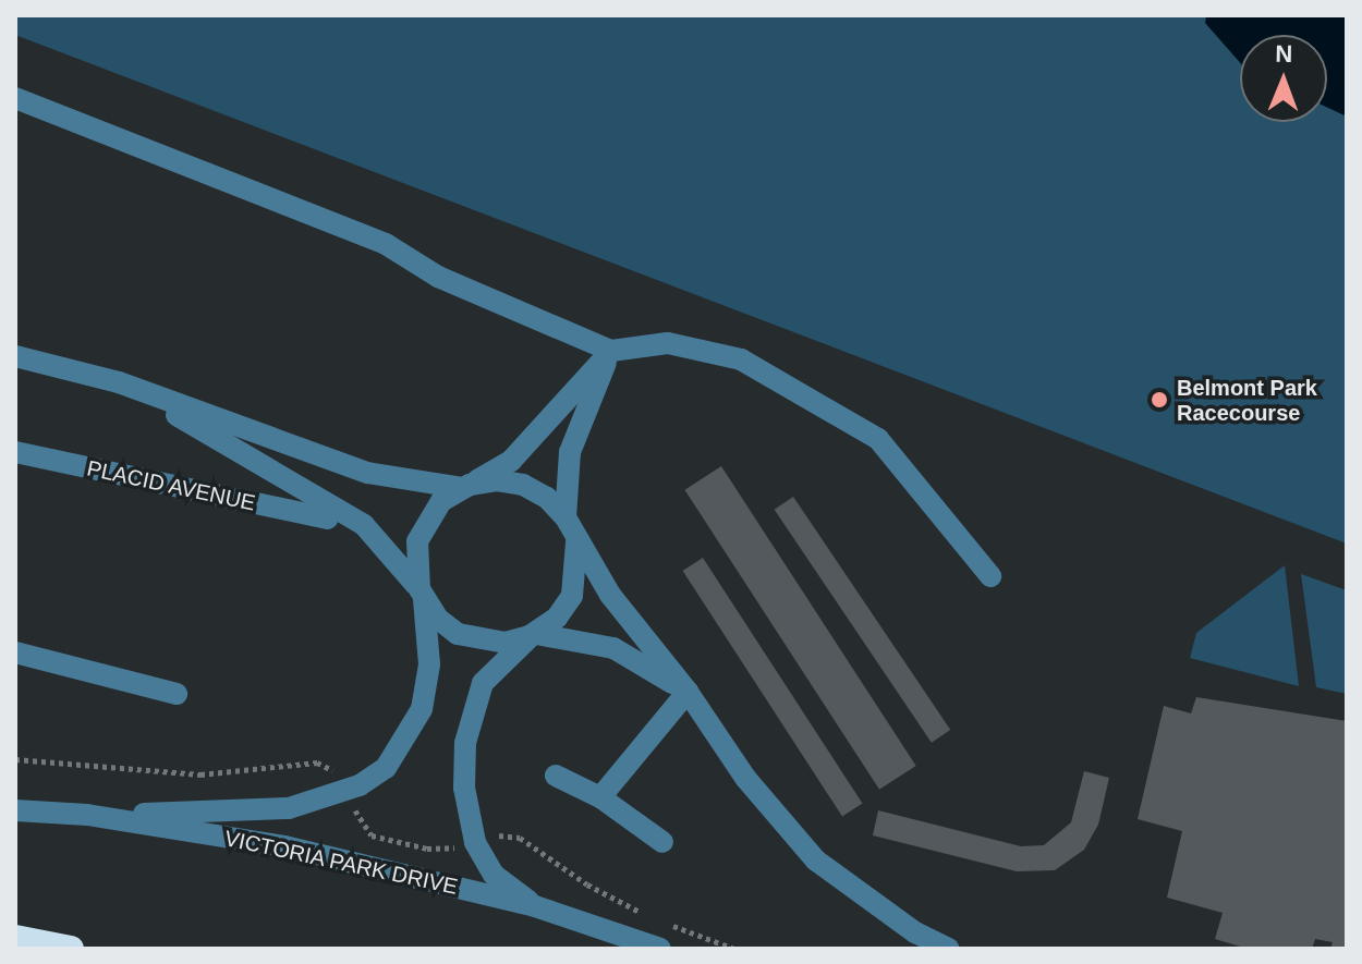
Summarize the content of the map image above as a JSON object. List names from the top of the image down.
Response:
{
  "streets": {
    "street": ["PLACID AVENUE", "VICTORIA PARK DRIVE"]
  },
  "places": ["Belmont Park Racecourse"],
  "north": "top"
}
